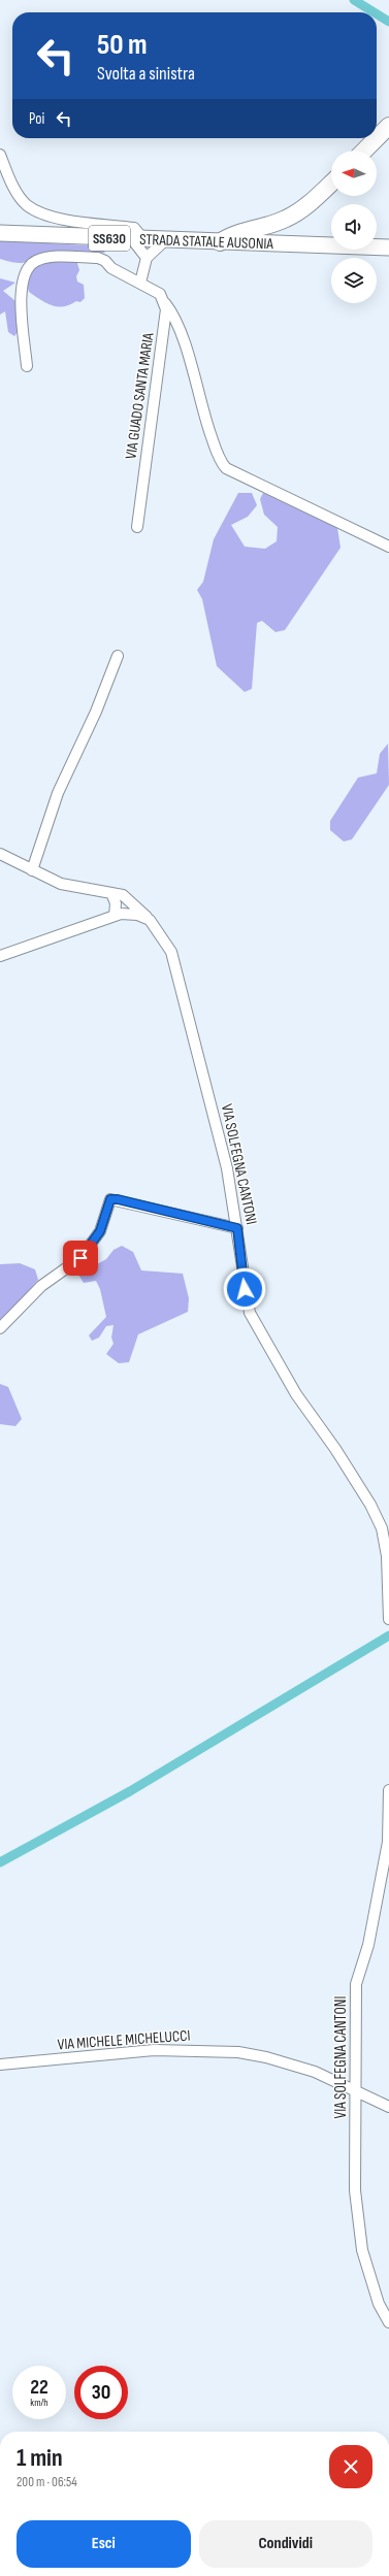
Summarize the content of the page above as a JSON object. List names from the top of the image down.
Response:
{
  "streets": {
    "main road": ["SS630", "STRADA STATALE AUSONIA"],
    "street": ["VIA GUADO SANTA MARIA", "VIA SOLFEGNA CANTONI", "VIA MICHELE MICHELUCCI"]
  },
  "crossings": [
    ["VIA SOLFEGNA CANTONI", "VIA MICHELE MICHELUCCI"]
  ],
  "north": "left",
  "page": {
    "turn": ["50 m", "Svolta a sinistra"],
    "then": "Poi",
    "speed": "22 km/h",
    "limit": "30",
    "heading": ["1 min", "200 m · 06:54"],
    "buttons": ["Esci", "Condividi"]
  }
}
